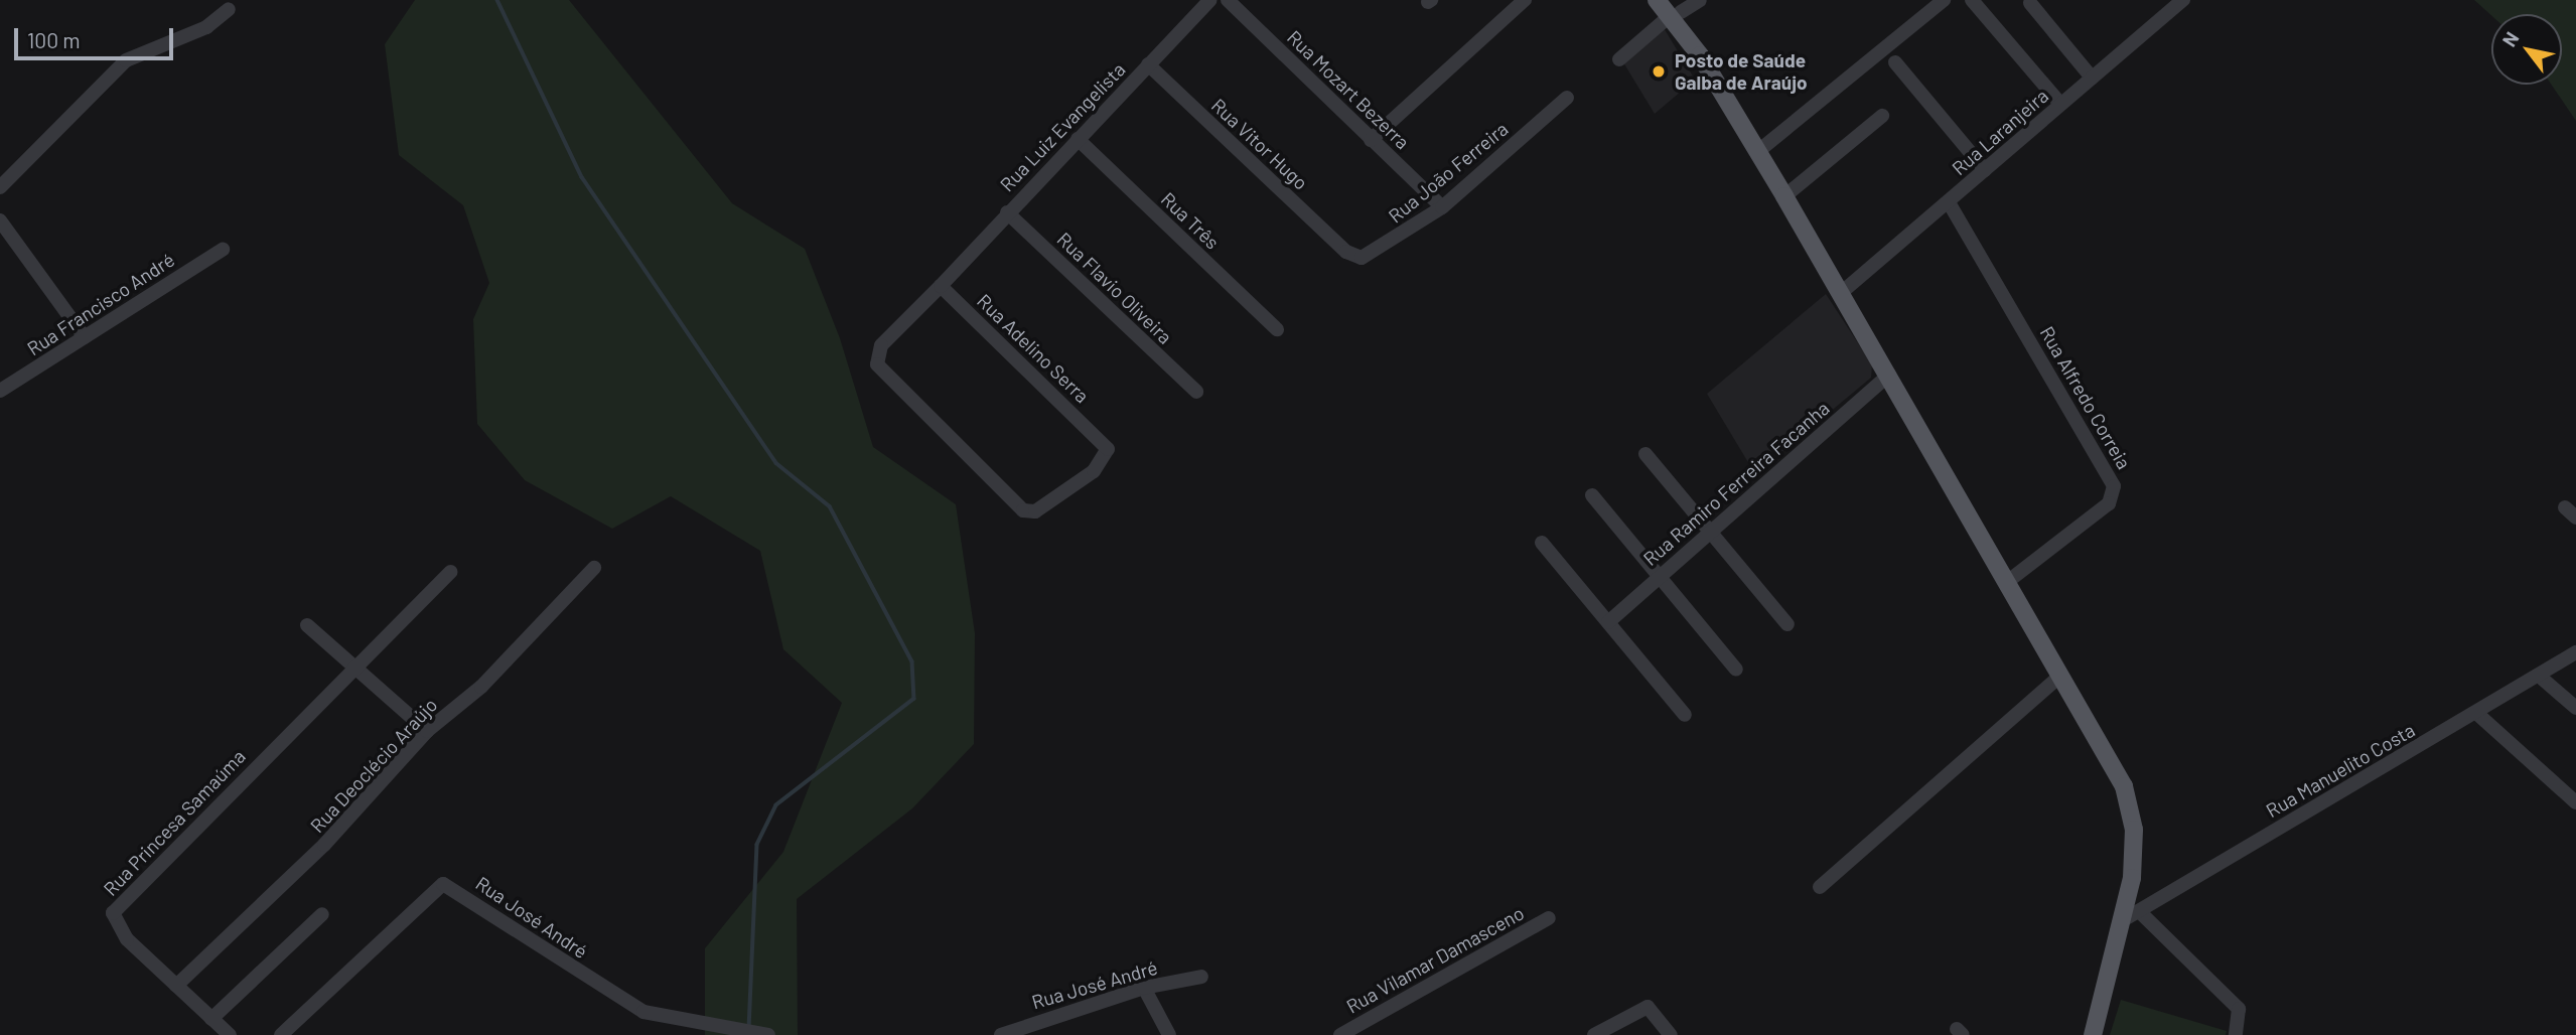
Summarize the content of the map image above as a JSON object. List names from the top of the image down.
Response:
{
  "streets": {
    "street": [
      "Rua Mozart Bezerra",
      "Rua Luiz Evangelista",
      "Rua Laranjeira",
      "Rua Vitor Hugo",
      "Rua João Ferreira",
      "Rua Três",
      "Rua Flavio Oliveira",
      "Rua Francisco André",
      "Rua Adelino Serra",
      "Rua Alfredo Correia",
      "Rua Ramiro Ferreira Facanha",
      "Rua Deoclécio Araújo",
      "Rua Manuelito Costa",
      "Rua Princesa Samaúma",
      "Rua José André",
      "Rua Vilamar Damasceno"
    ]
  },
  "crossings": [
    ["Rua Mozart Bezerra", "Rua João Ferreira"],
    ["Rua Luiz Evangelista", "Rua Vitor Hugo"],
    ["Rua Luiz Evangelista", "Rua Três"],
    ["Rua Luiz Evangelista", "Rua Flavio Oliveira"],
    ["Rua Luiz Evangelista", "Rua Adelino Serra"],
    ["Rua Laranjeira", "Rua Alfredo Correia"],
    ["Rua Vitor Hugo", "Rua João Ferreira"],
    ["Rua Deoclécio Araújo", "Rua Princesa Samaúma"]
  ],
  "places": ["Posto de Saúde Galba de Araújo"],
  "scale_bar": "100 m",
  "north": "top left"
}
